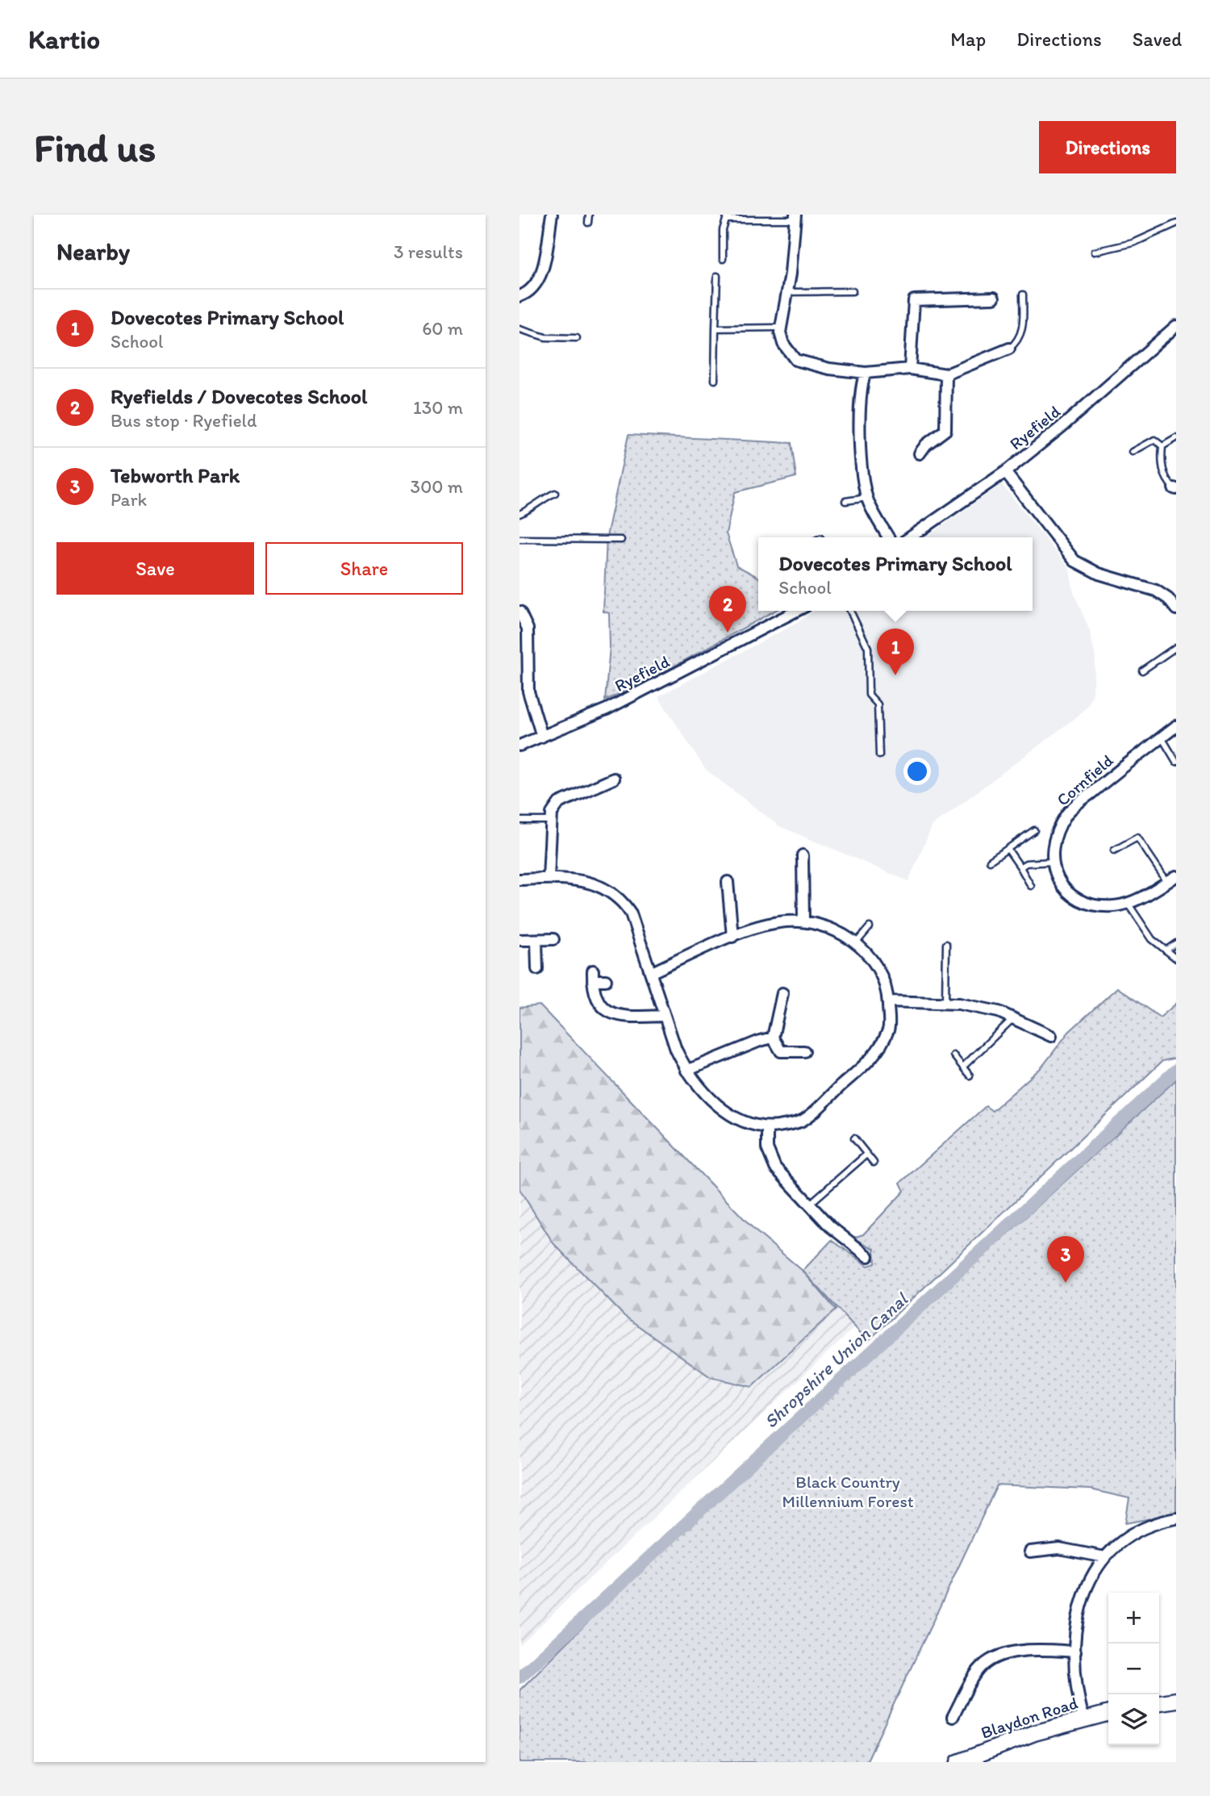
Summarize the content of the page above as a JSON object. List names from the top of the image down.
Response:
{
  "streets": {
    "street": ["Ryefield", "Cornfield", "Blaydon Road"]
  },
  "water": ["Shropshire Union Canal"],
  "parks": ["Black Country Millennium Forest"],
  "page": {
    "header": "Kartio",
    "nav": ["Map", "Directions", "Saved"],
    "buttons": [
      "Directions",
      ["Save", "Share"]
    ],
    "title": "Find us",
    "heading": ["Nearby", "3 results"],
    "list": [
      {
        "mark": "1",
        "name": "Dovecotes Primary School",
        "note": "School",
        "value": "60 m"
      },
      {
        "mark": "2",
        "name": "Ryefields / Dovecotes School",
        "note": "Bus stop · Ryefield",
        "value": "130 m"
      },
      {
        "mark": "3",
        "name": "Tebworth Park",
        "note": "Park",
        "value": "300 m"
      }
    ],
    "popup": ["Dovecotes Primary School", "School"],
    "pins": ["2", "1", "3"],
    "map_buttons": ["+", "−"]
  }
}
